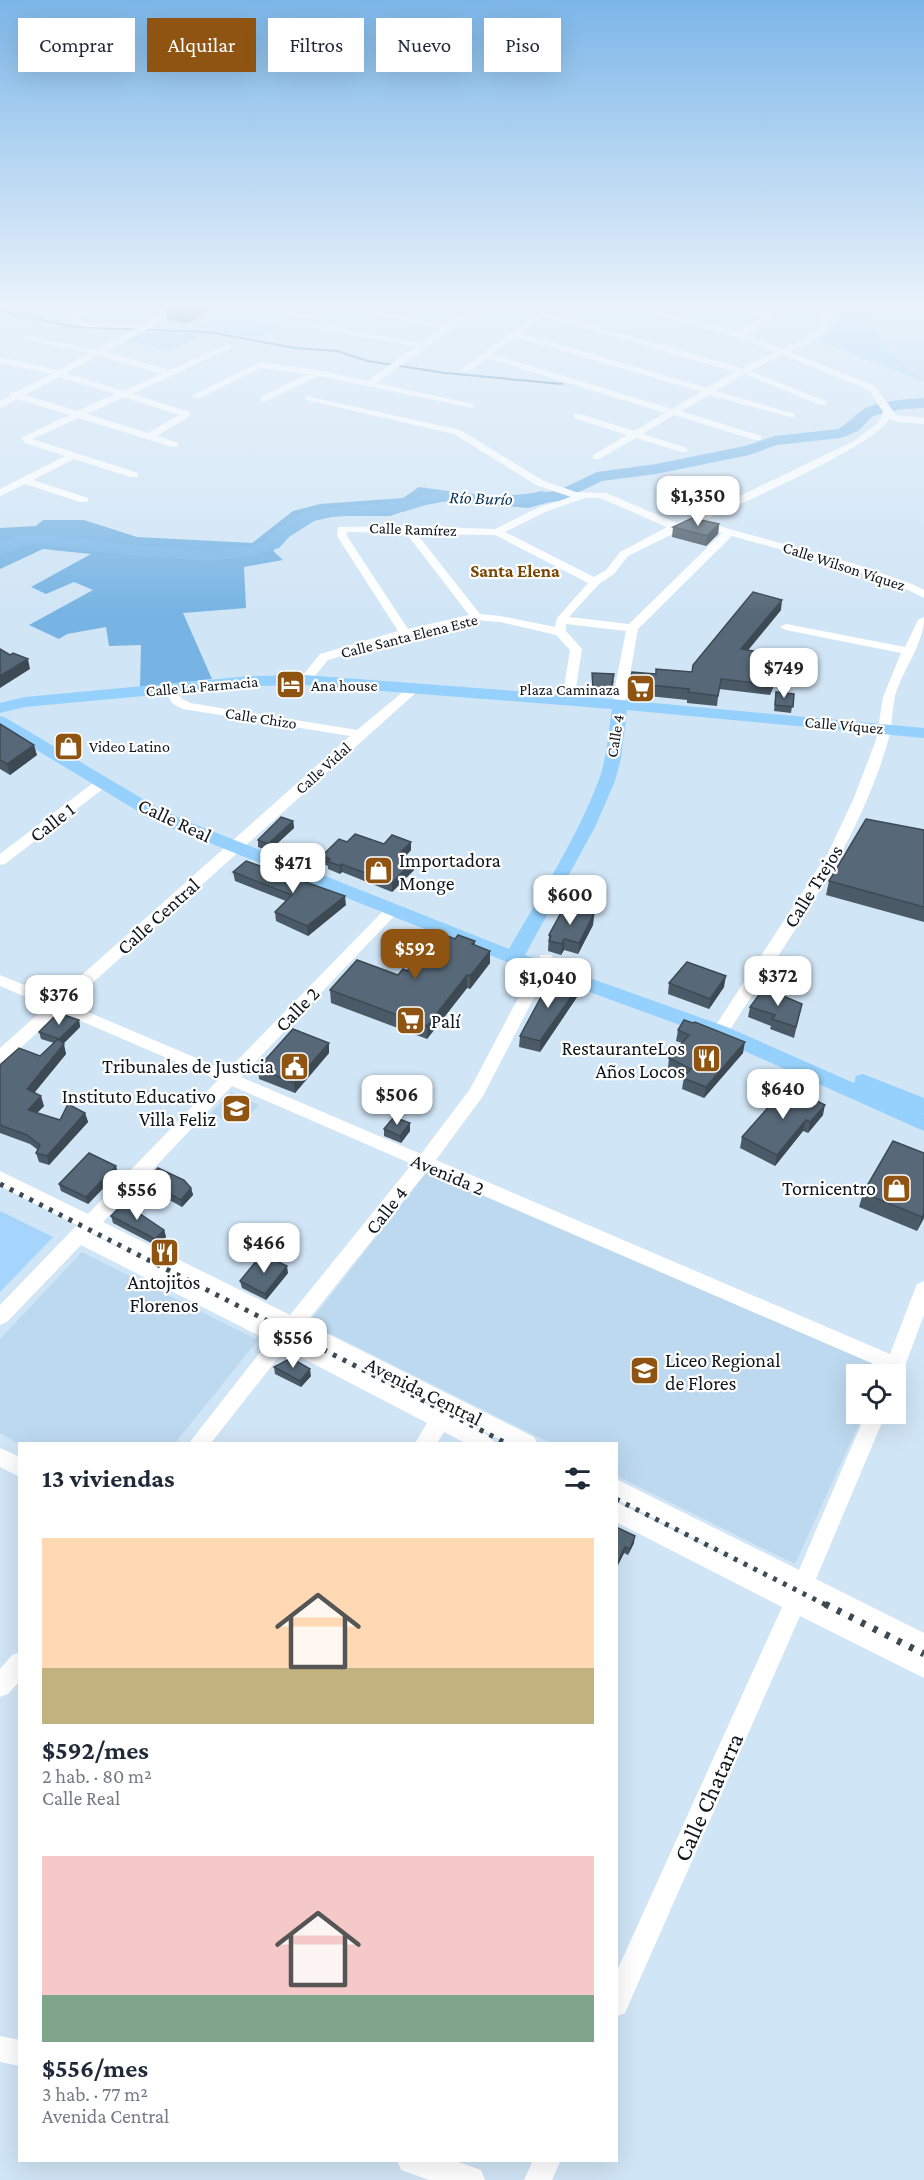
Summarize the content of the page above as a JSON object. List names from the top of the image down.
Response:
{
  "streets": {
    "main road": [
      "Calle La Farmacia",
      "Calle Víquez",
      "Calle 4",
      "Calle Real"
    ],
    "street": [
      "Calle Ramírez",
      "Calle Wilson Víquez",
      "Calle Santa Elena Este",
      "Calle Chizo",
      "Calle Vidal",
      "Calle 1",
      "Calle Trejos",
      "Calle Central",
      "Calle 2",
      "Avenida 2",
      "Avenida Central",
      "Calle Chatarra"
    ]
  },
  "crossings": [
    ["Calle Ramírez", "Calle Santa Elena Este"],
    ["Calle Santa Elena Este", "Calle La Farmacia"],
    ["Calle Santa Elena Este", "Calle 4"],
    ["Calle La Farmacia", "Calle Chizo"],
    ["Calle La Farmacia", "Calle Víquez"],
    ["Calle La Farmacia", "Calle 4"],
    ["Calle La Farmacia", "Calle Vidal"],
    ["Calle Chizo", "Calle Vidal"],
    ["Calle Víquez", "Calle 4"],
    ["Calle Víquez", "Calle Trejos"],
    ["Calle 4", "Calle Real"],
    ["Calle 4", "Avenida 2"],
    ["Calle 4", "Avenida Central"],
    ["Calle Vidal", "Calle Real"],
    ["Calle Vidal", "Calle Central"],
    ["Calle Real", "Calle 1"],
    ["Calle Real", "Calle Trejos"],
    ["Calle Real", "Calle Central"],
    ["Calle Real", "Calle 2"],
    ["Calle Central", "Avenida 2"],
    ["Calle 2", "Avenida 2"],
    ["Calle 2", "Avenida Central"]
  ],
  "districts": ["Santa Elena"],
  "water": ["Río Burío"],
  "places": {
    "hotel": ["Ana house"],
    "supermarket": ["Plaza Caminaza", "Palí"],
    "shop": ["Video Latino", "Importadora Monge", "Tornicentro"],
    "restaurant": ["RestauranteLos Años Locos", "Antojitos Florenos"],
    "public building": ["Tribunales de Justicia"],
    "school or university": ["Instituto Educativo Villa Feliz", "Liceo Regional de Flores"]
  },
  "page": {
    "chip": [
      "Comprar",
      "Alquilar",
      "Filtros",
      "Nuevo",
      "Piso"
    ],
    "price": [
      "$1,350",
      "$749",
      "$471",
      "$600",
      "$592",
      "$372",
      "$1,040",
      "$376",
      "$640",
      "$506",
      "$556",
      "$466",
      "$556"
    ],
    "heading": "13 viviendas",
    "list": [
      {
        "name": "$592/mes",
        "note": "2 hab. · 80 m² · Calle Real"
      },
      {
        "name": "$556/mes",
        "note": "3 hab. · 77 m² · Avenida Central"
      }
    ]
  }
}
